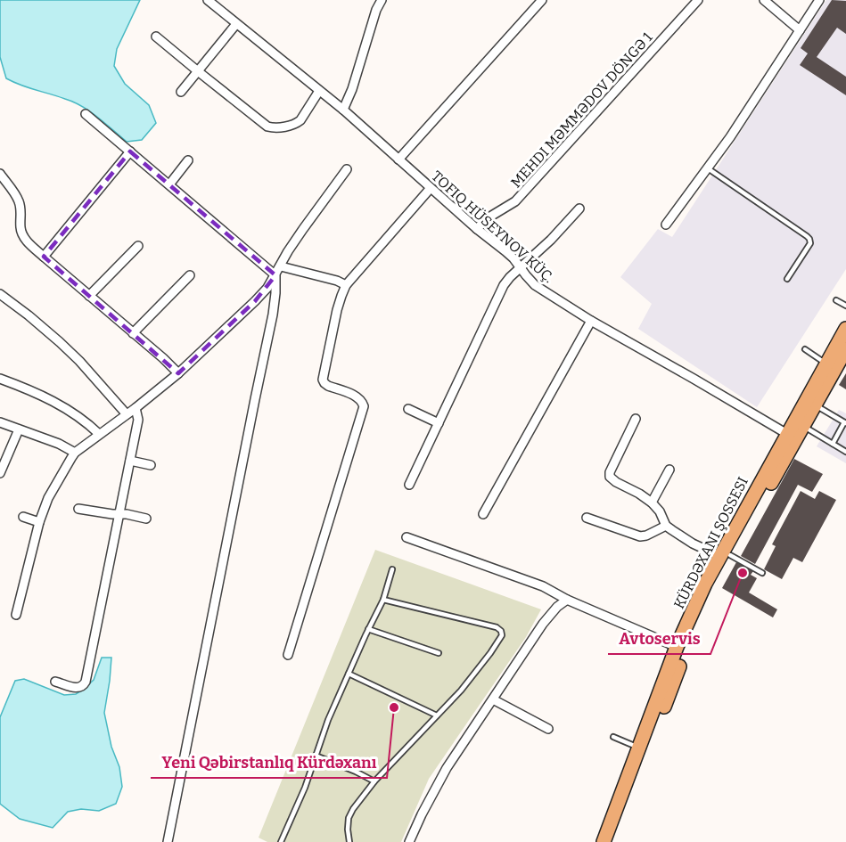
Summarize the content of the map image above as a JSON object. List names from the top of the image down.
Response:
{
  "streets": {
    "street": ["MEHDI MƏMMƏDOV DÖNGƏ 1", "TOFIQ HÜSEYNOV KÜÇ."]
  },
  "crossings": [
    ["MEHDI MƏMMƏDOV DÖNGƏ 1", "TOFIQ HÜSEYNOV KÜÇ."]
  ],
  "places": ["Avtoservis", "Yeni Qəbirstanlıq Kürdəxanı"]
}
